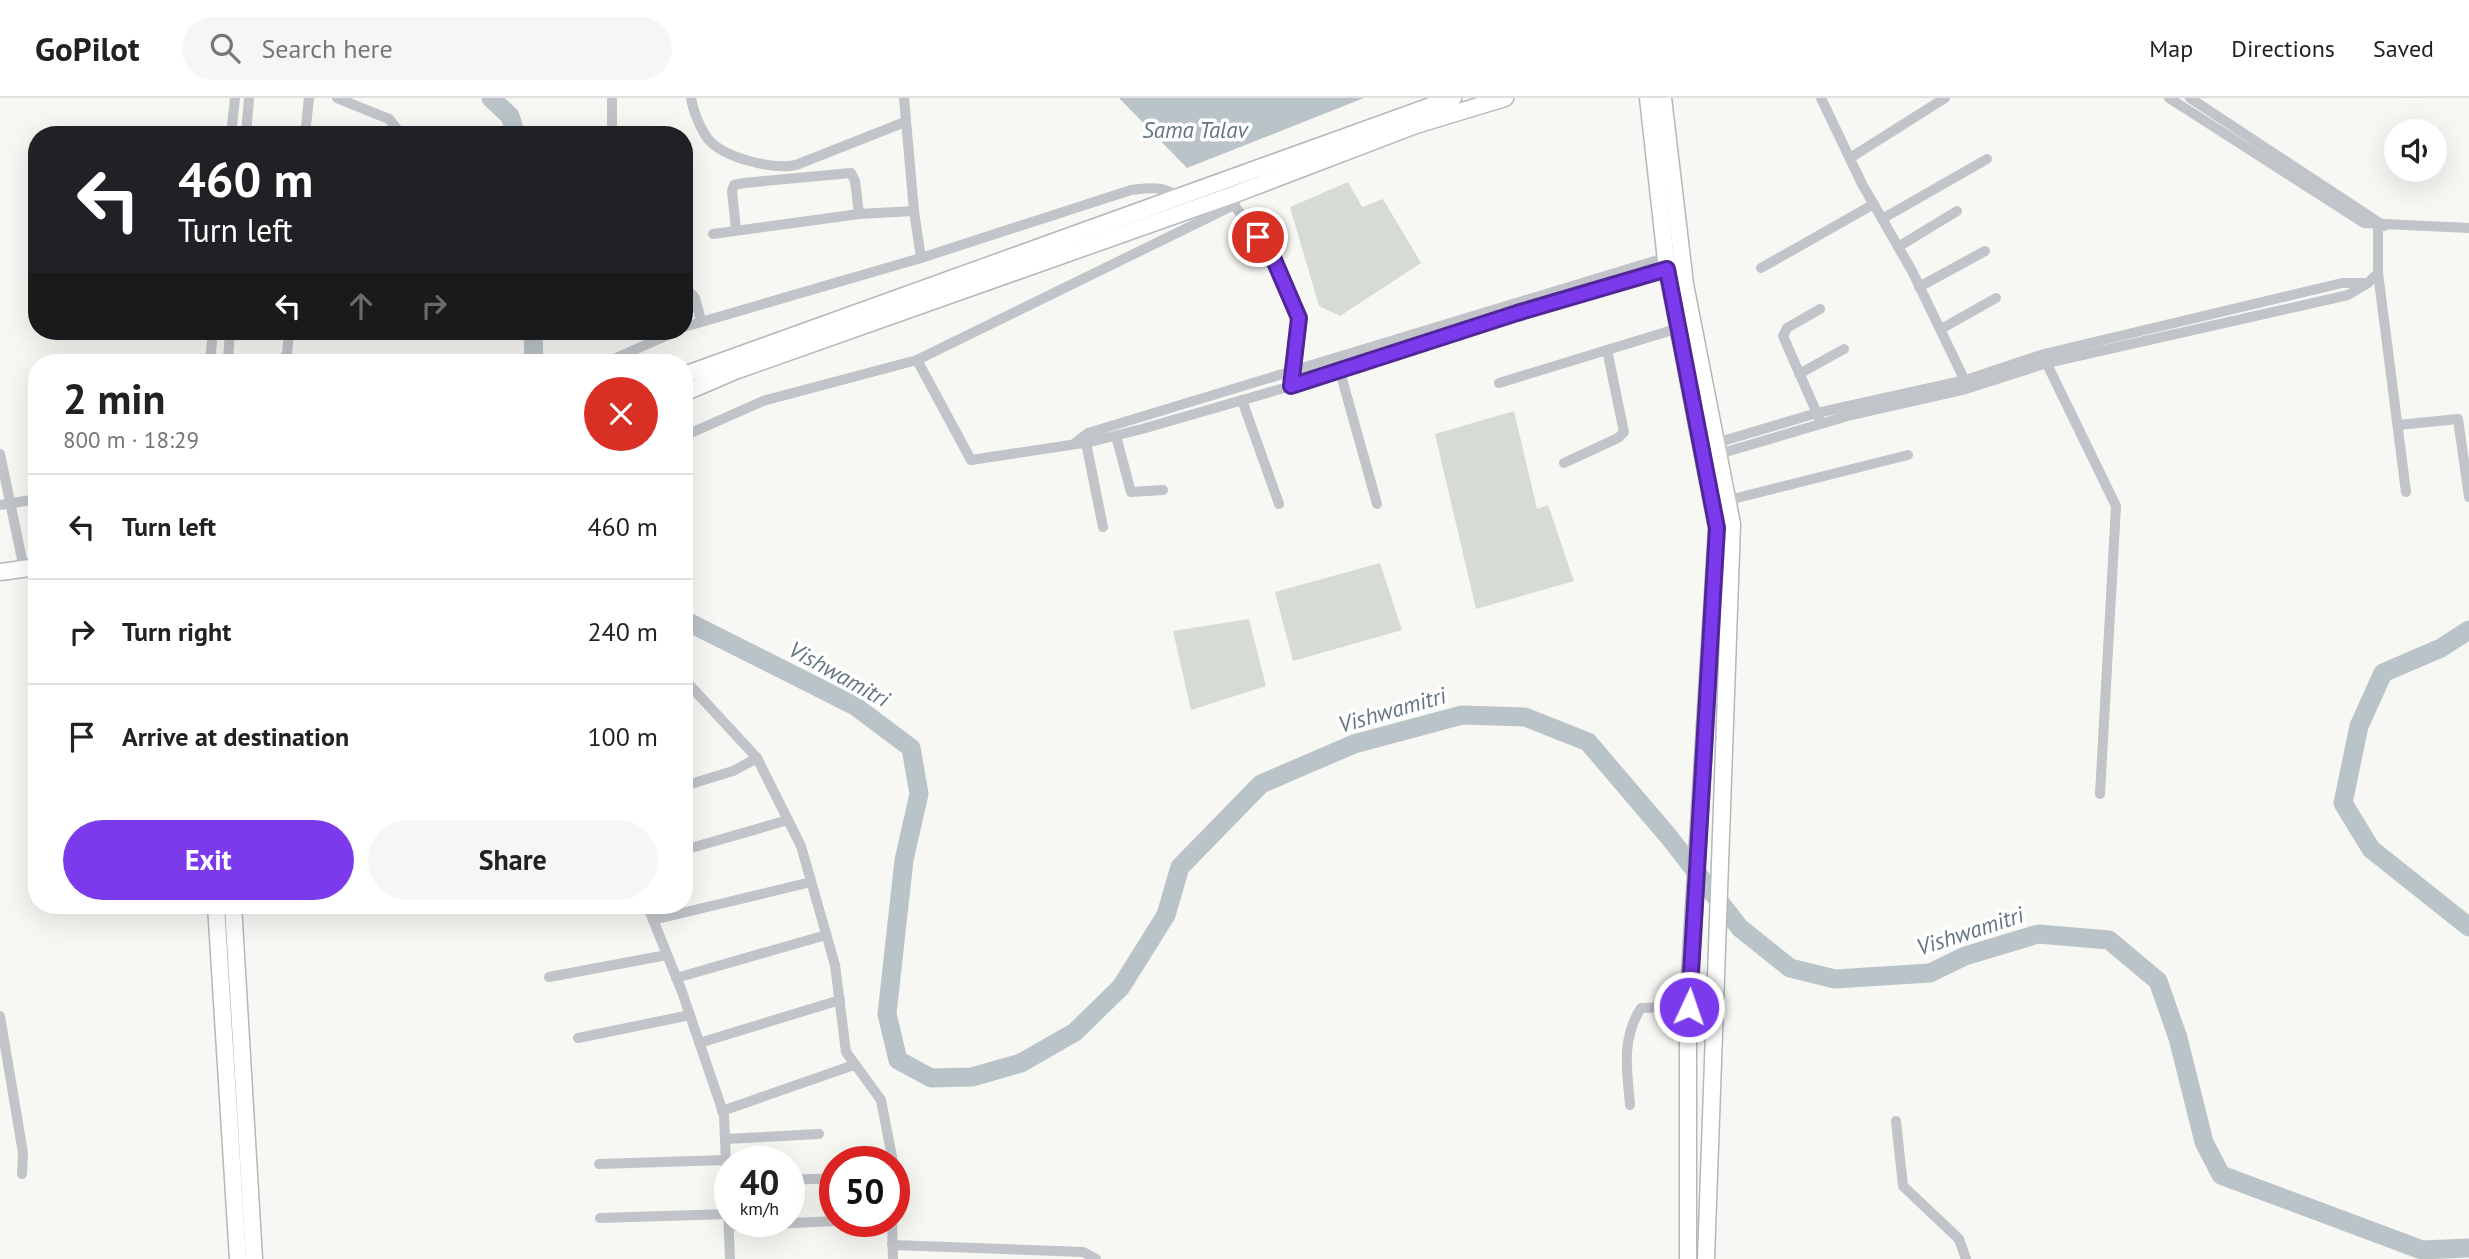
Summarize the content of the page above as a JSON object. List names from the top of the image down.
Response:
{
  "water": ["Sama Talav", "Vishwamitri"],
  "page": {
    "header": "GoPilot",
    "search": "Search here",
    "nav": ["Map", "Directions", "Saved"],
    "turn": ["460 m", "Turn left"],
    "heading": ["2 min", "800 m · 18:29"],
    "list": [
      {
        "name": "Turn left",
        "value": "460 m"
      },
      {
        "name": "Turn right",
        "value": "240 m"
      },
      {
        "name": "Arrive at destination",
        "value": "100 m"
      }
    ],
    "buttons": ["Exit", "Share"],
    "speed": "40 km/h",
    "limit": "50"
  }
}
